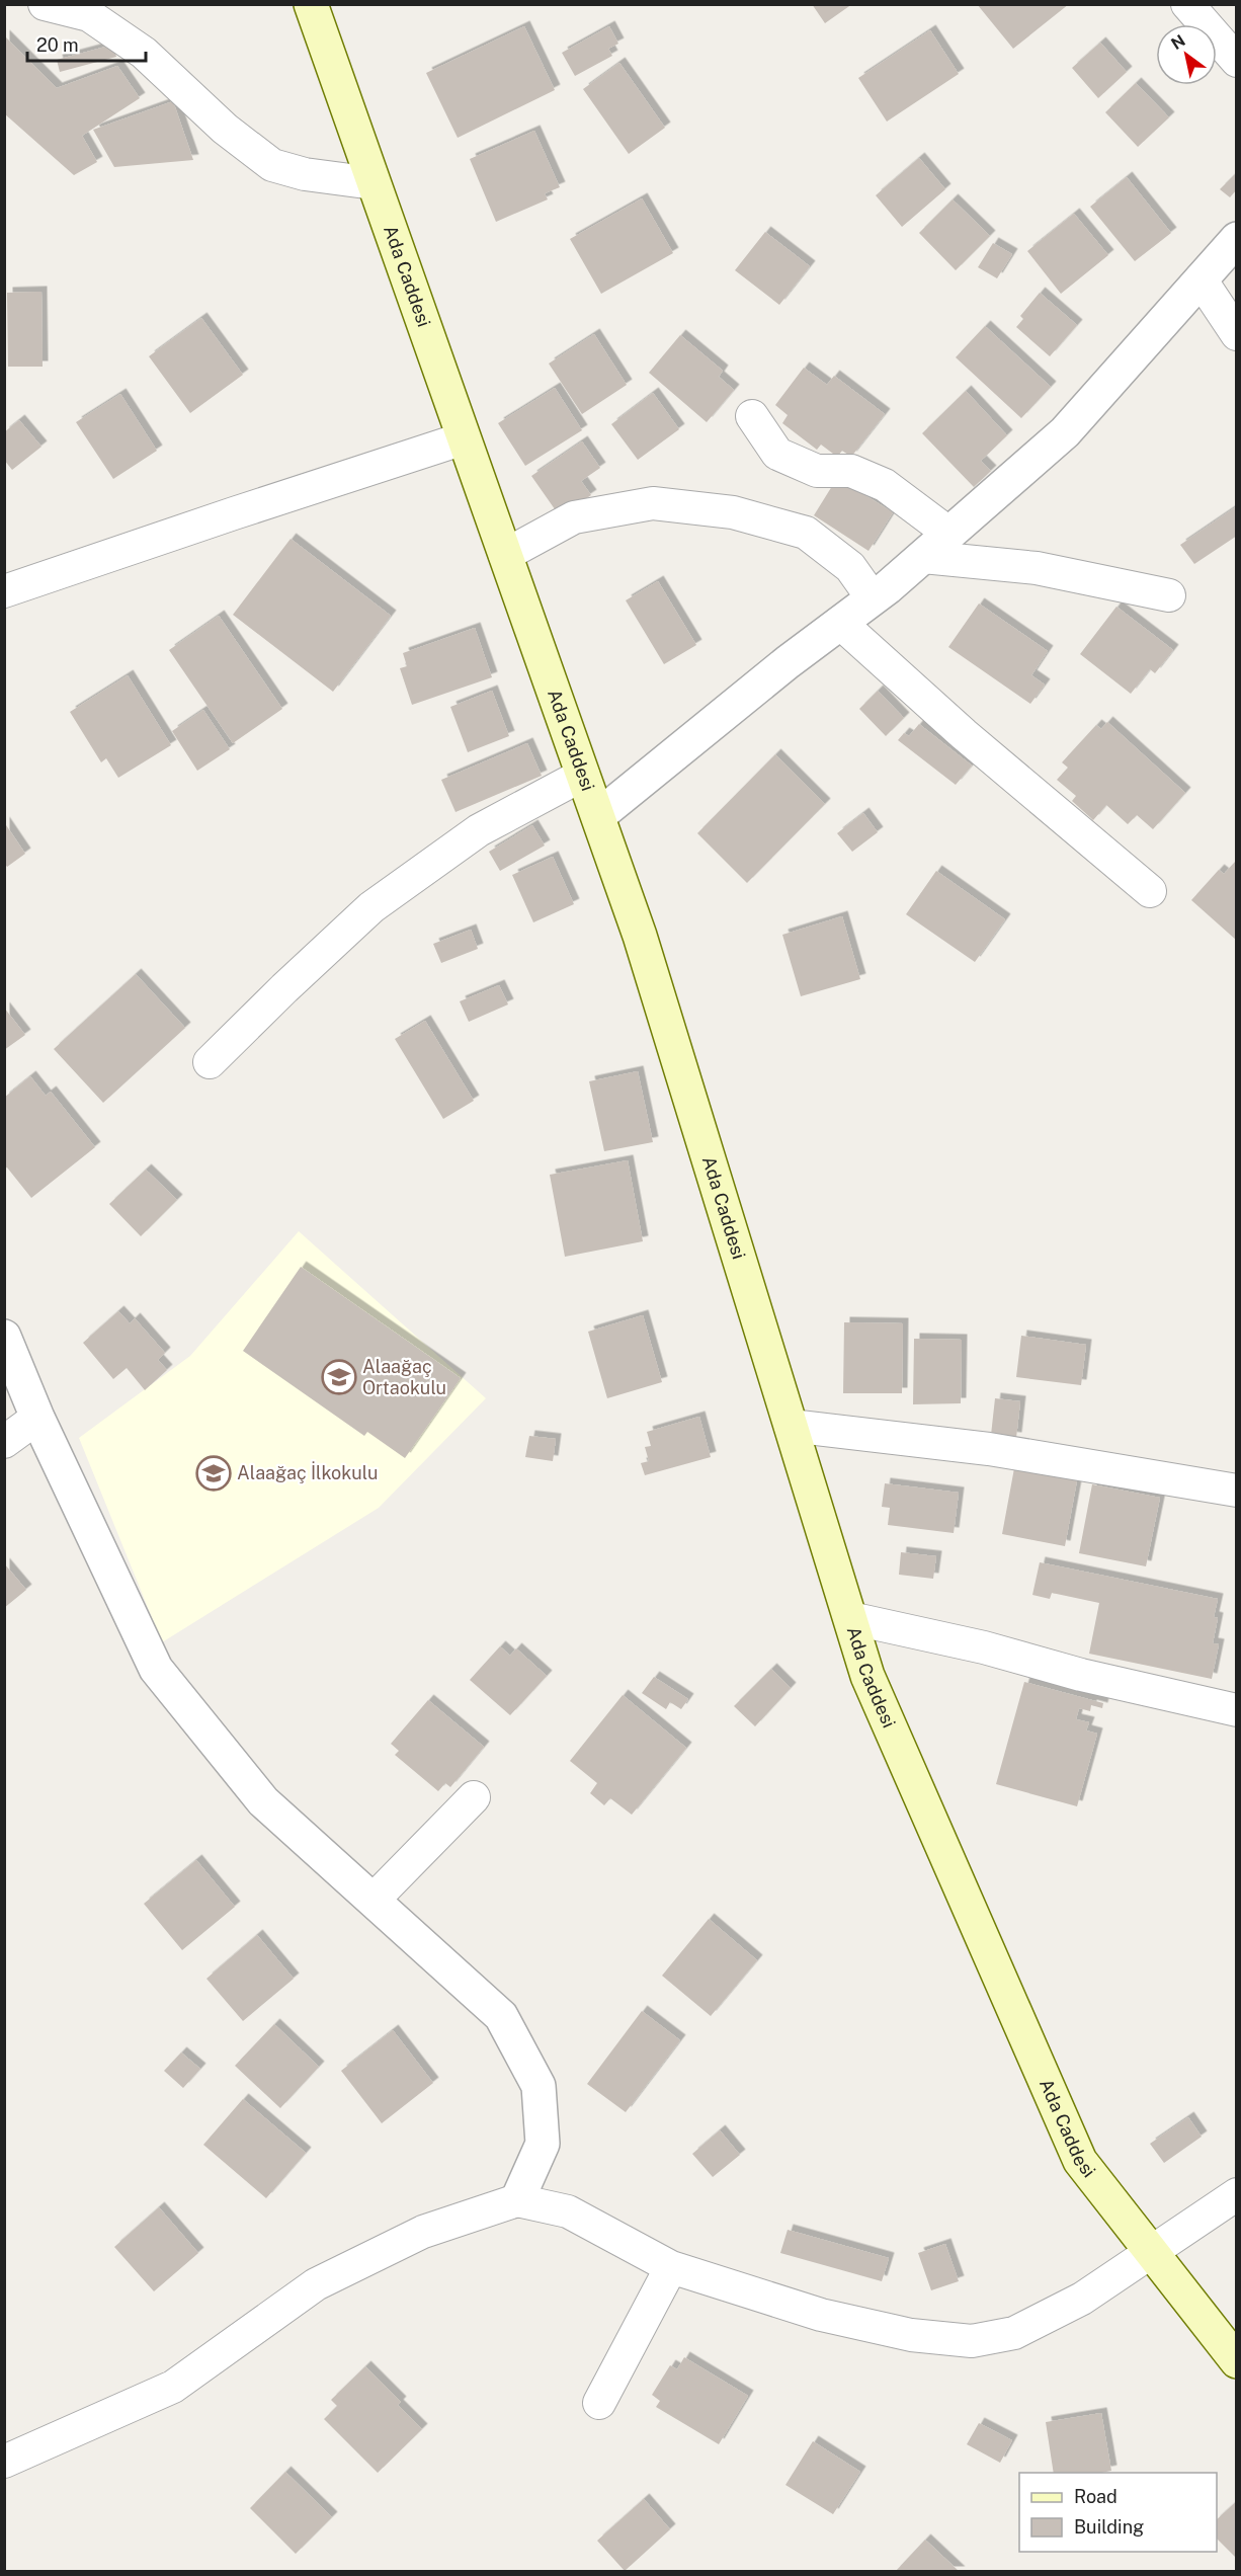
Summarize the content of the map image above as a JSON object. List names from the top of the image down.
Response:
{
  "streets": {
    "main road": ["Ada Caddesi"]
  },
  "places": {
    "school or university": ["Alaağaç Ortaokulu", "Alaağaç İlkokulu"]
  },
  "legend": ["Road", "Building"],
  "scale_bar": "20 m",
  "north": "top left"
}
